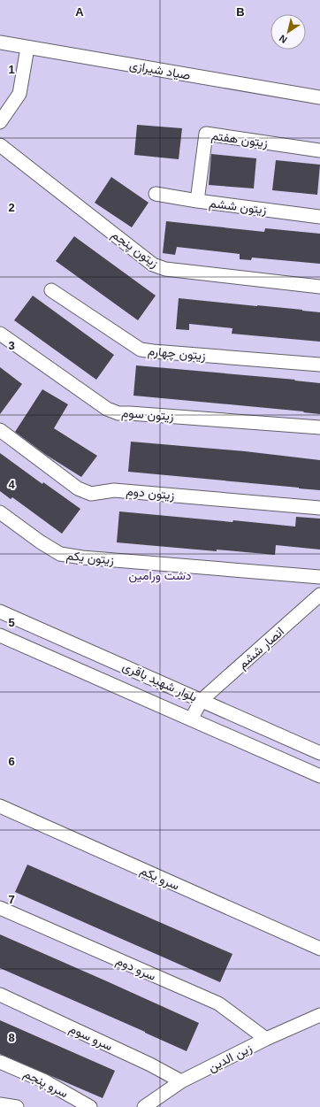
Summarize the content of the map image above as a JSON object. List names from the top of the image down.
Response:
{
  "streets": {
    "street": [
      "صیاد شیرازی",
      "زیتون هفتم",
      "زیتون ششم",
      "زیتون پنجم",
      "زیتون چهارم",
      "زیتون سوم",
      "زیتون دوم",
      "زیتون یکم",
      "انصار ششم",
      "بلوار شهید باقری",
      "سرو یکم",
      "سرو دوم",
      "سرو سوم",
      "زین الدین",
      "سرو پنجم"
    ]
  },
  "crossings": [
    ["زیتون هفتم", "زیتون ششم"],
    ["انصار ششم", "بلوار شهید باقری"],
    ["سرو دوم", "زین الدین"],
    ["سرو سوم", "زین الدین"]
  ],
  "parks": ["دشت ورامین"],
  "north": "bottom left",
  "grid": {
    "columns": ["A", "B"],
    "rows": [
      "1",
      "2",
      "3",
      "4",
      "5",
      "6",
      "7",
      "8"
    ]
  }
}
